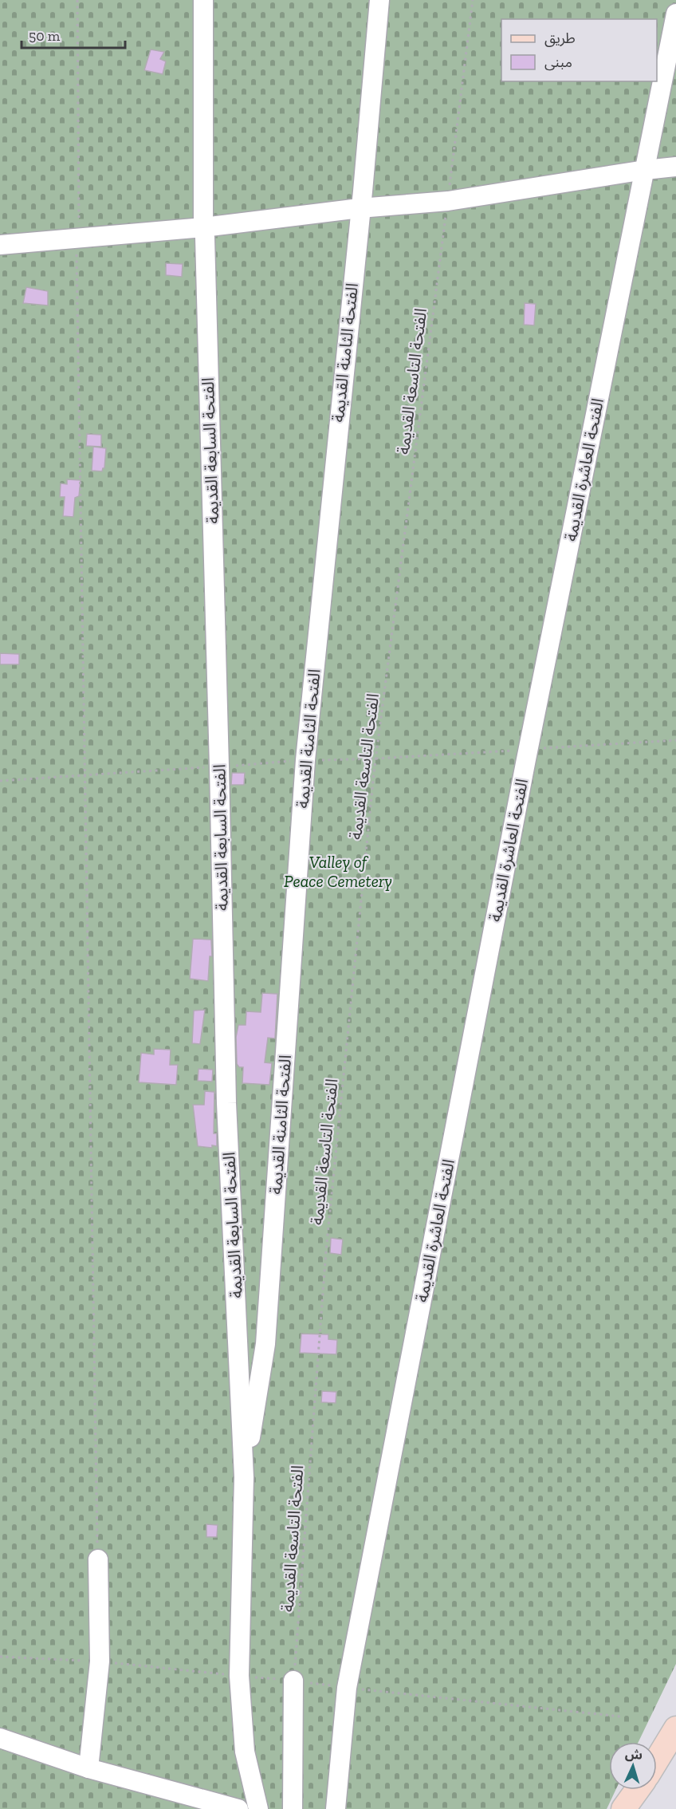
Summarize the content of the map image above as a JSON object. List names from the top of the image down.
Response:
{
  "streets": {
    "street": ["الفتحة الثامنة القديمة", "الفتحة السابعة القديمة", "الفتحة العاشرة القديمة"],
    "path": ["الفتحة التاسعة القديمة"]
  },
  "crossings": [
    ["الفتحة الثامنة القديمة", "الفتحة السابعة القديمة"]
  ],
  "parks": ["Valley of Peace Cemetery"],
  "legend": ["طريق", "مبنى"],
  "scale_bar": "50 m",
  "north": "top"
}
